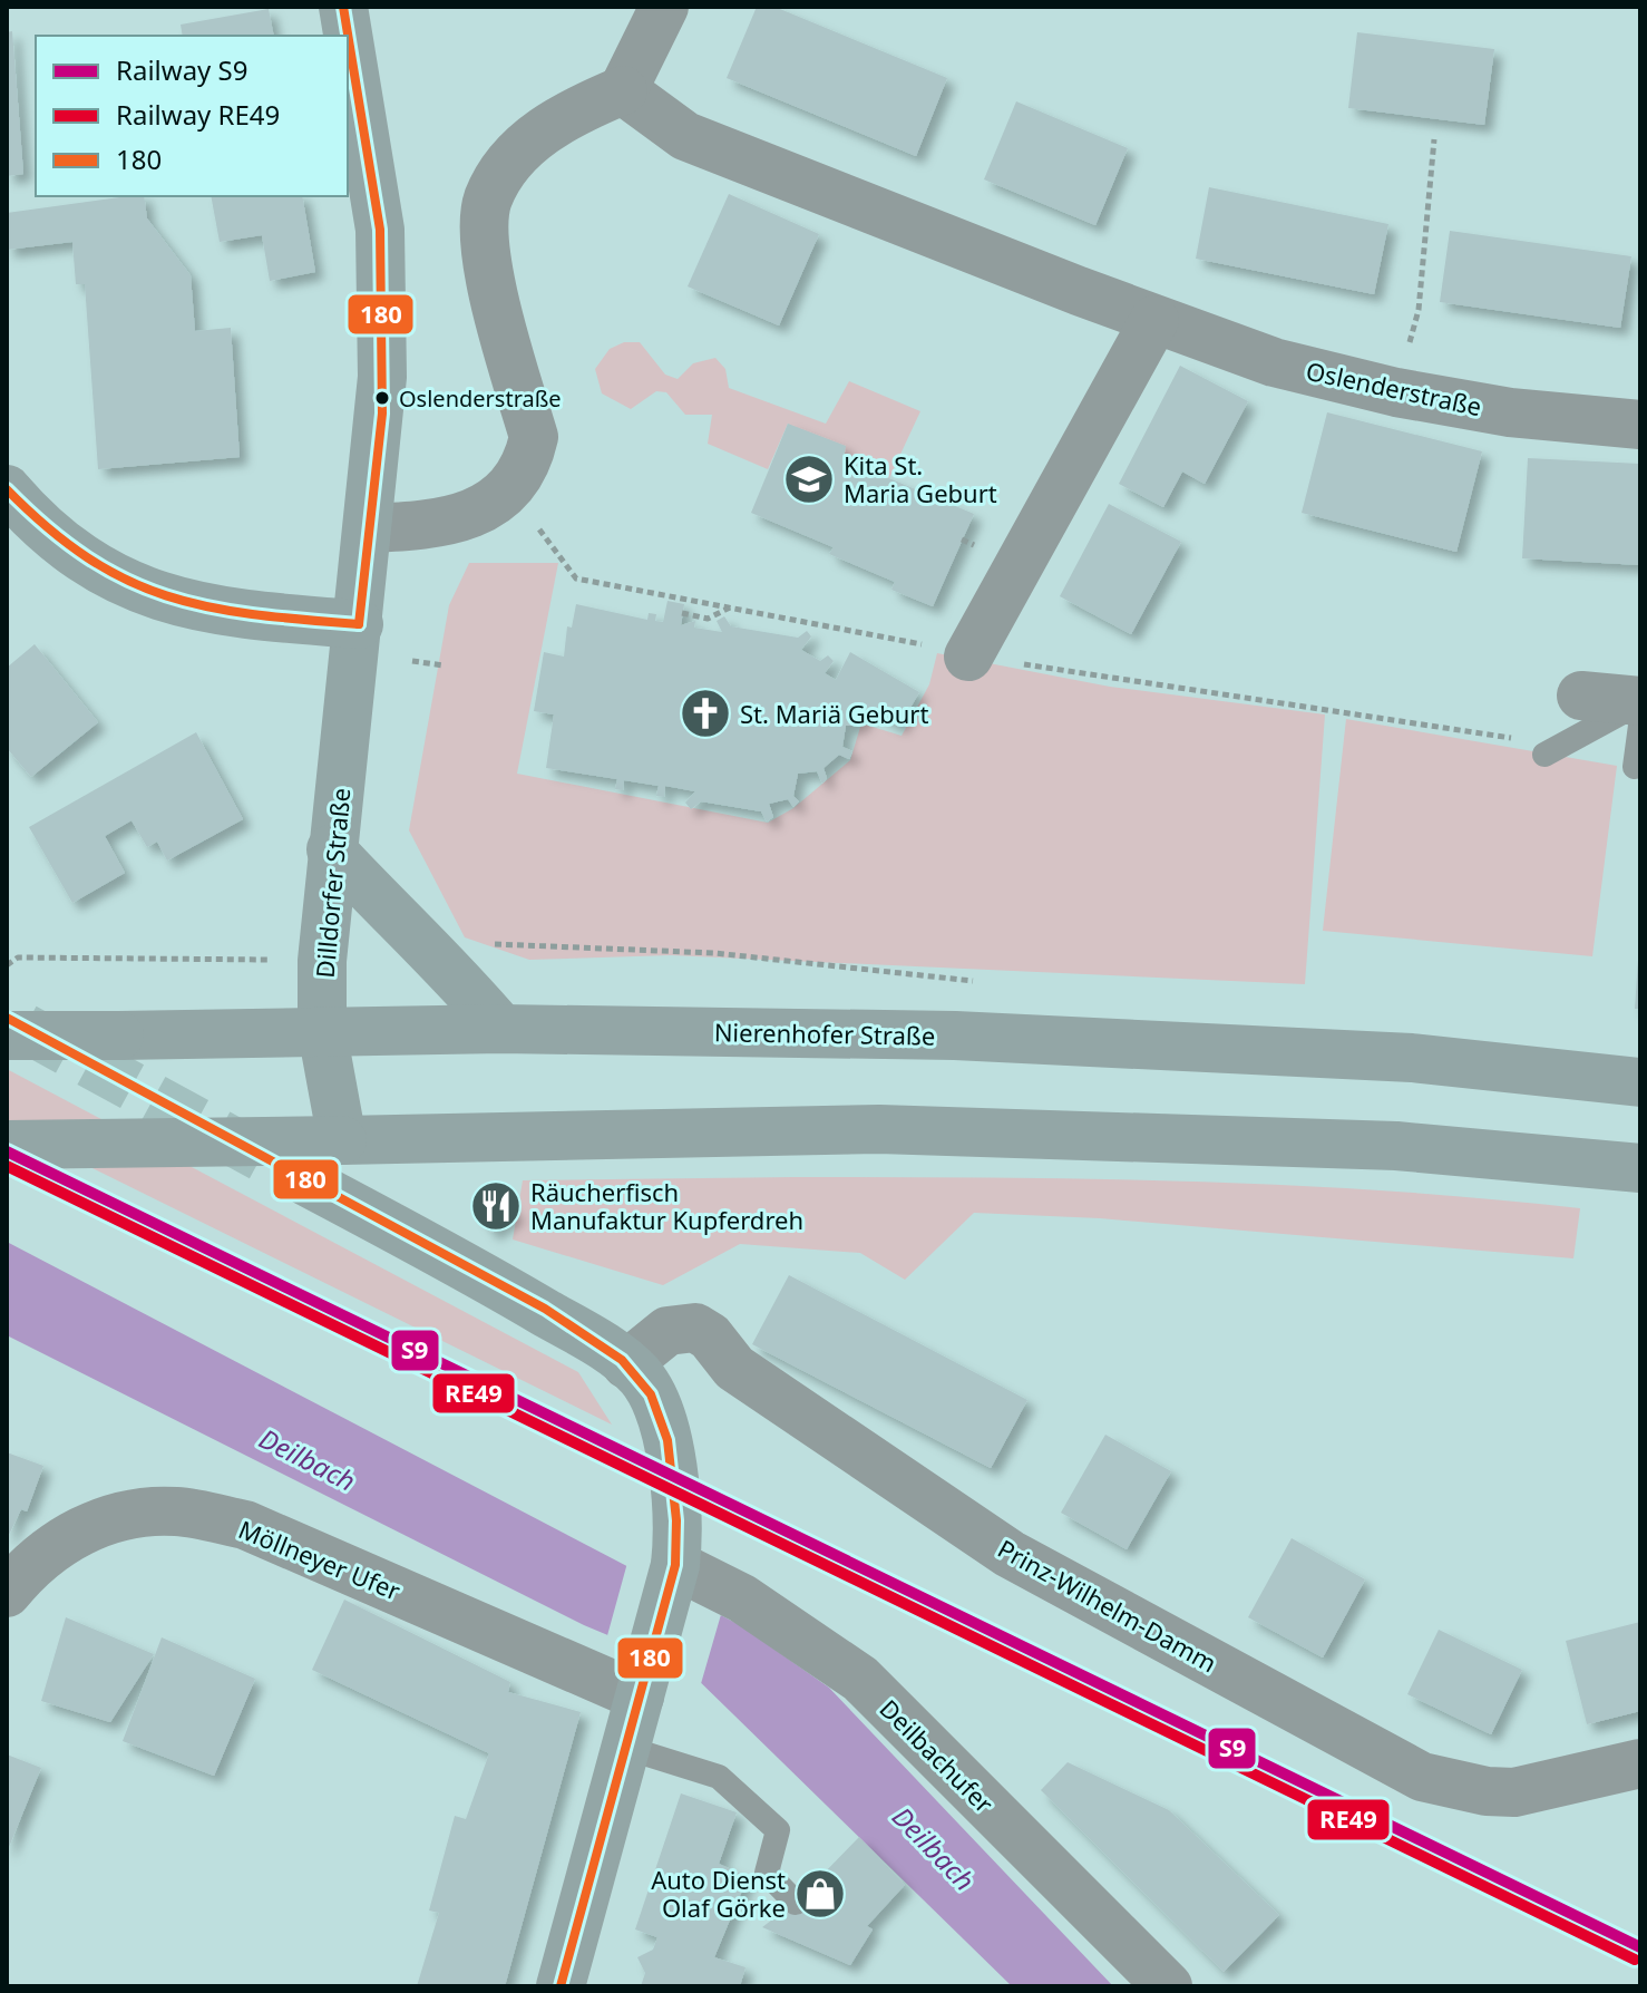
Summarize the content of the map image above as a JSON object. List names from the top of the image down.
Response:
{
  "streets": {
    "main road": ["Dilldorfer Straße", "Nierenhofer Straße"],
    "street": [
      "Oslenderstraße",
      "Möllneyer Ufer",
      "Prinz-Wilhelm-Damm",
      "Deilbachufer"
    ]
  },
  "crossings": [
    ["Dilldorfer Straße", "Nierenhofer Straße"]
  ],
  "water": ["Deilbach"],
  "places": {
    "other": ["Oslenderstraße"],
    "school or university": ["Kita St. Maria Geburt"],
    "church": ["St. Mariä Geburt"],
    "restaurant": ["Räucherfisch Manufaktur Kupferdreh"],
    "shop": ["Auto Dienst Olaf Görke"]
  },
  "lines": ["transit line 180", "rail line S9", "rail line RE49"],
  "legend": ["Railway S9", "Railway RE49", "180"]
}
